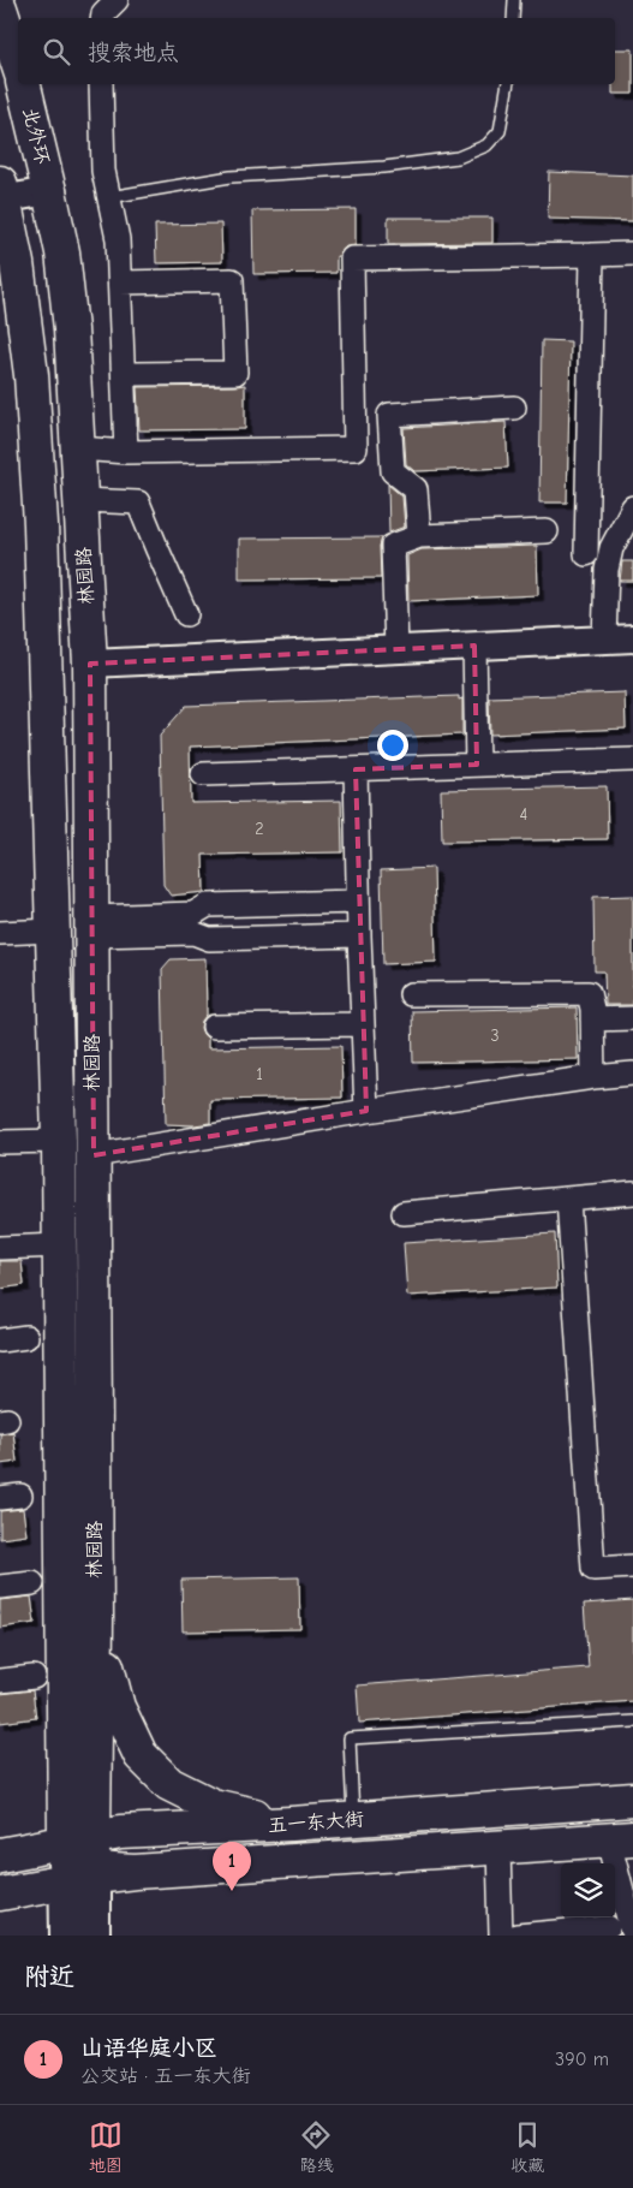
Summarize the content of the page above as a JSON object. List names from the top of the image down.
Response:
{
  "streets": {
    "main road": ["北外环", "林园路", "五一东大街"]
  },
  "crossings": [
    ["北外环", "林园路"],
    ["林园路", "五一东大街"]
  ],
  "house_numbers": [
    "4",
    "2",
    "3",
    "1"
  ],
  "page": {
    "search": "搜索地点",
    "pins": "1",
    "heading": "附近",
    "list": [
      {
        "mark": "1",
        "name": "山语华庭小区",
        "note": "公交站 · 五一东大街",
        "value": "390 m"
      }
    ],
    "nav": ["地图", "路线", "收藏"]
  }
}
